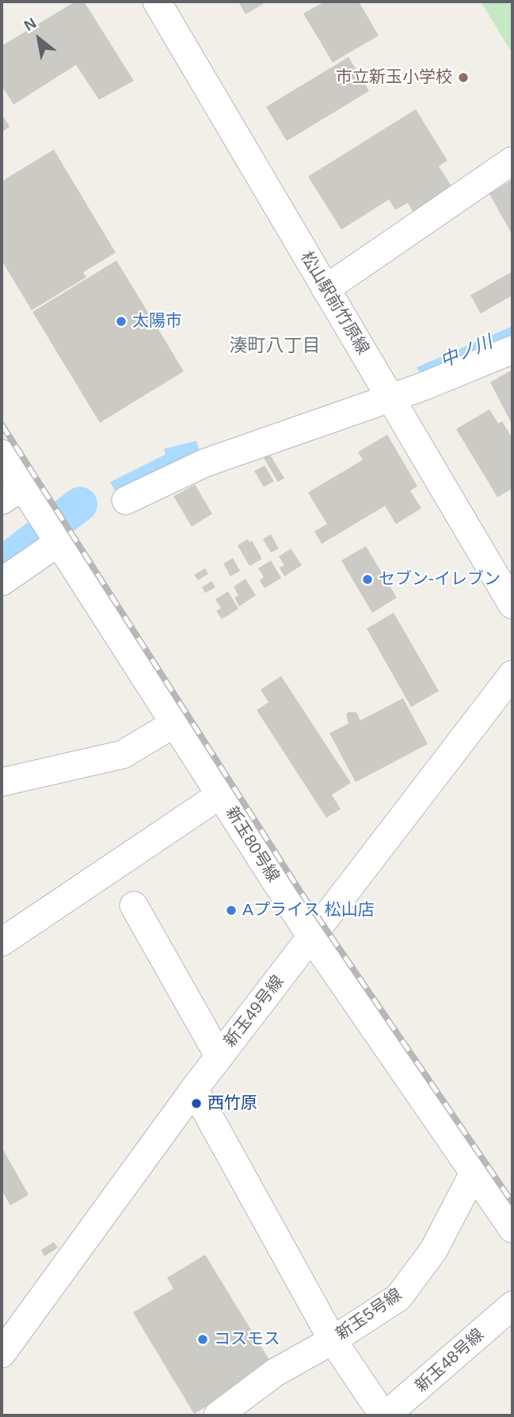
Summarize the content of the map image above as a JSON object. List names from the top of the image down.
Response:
{
  "streets": {
    "street": [
      "松山駅前竹原線",
      "新玉80号線",
      "新玉49号線",
      "新玉5号線",
      "新玉48号線"
    ]
  },
  "crossings": [
    ["新玉80号線", "新玉49号線"],
    ["新玉80号線", "新玉5号線"]
  ],
  "districts": ["湊町八丁目"],
  "water": ["中ノ川"],
  "places": [
    "市立新玉小学校",
    "太陽市",
    "セブン-イレブン",
    "Aプライス 松山店",
    "西竹原",
    "コスモス"
  ],
  "north": "top left"
}
